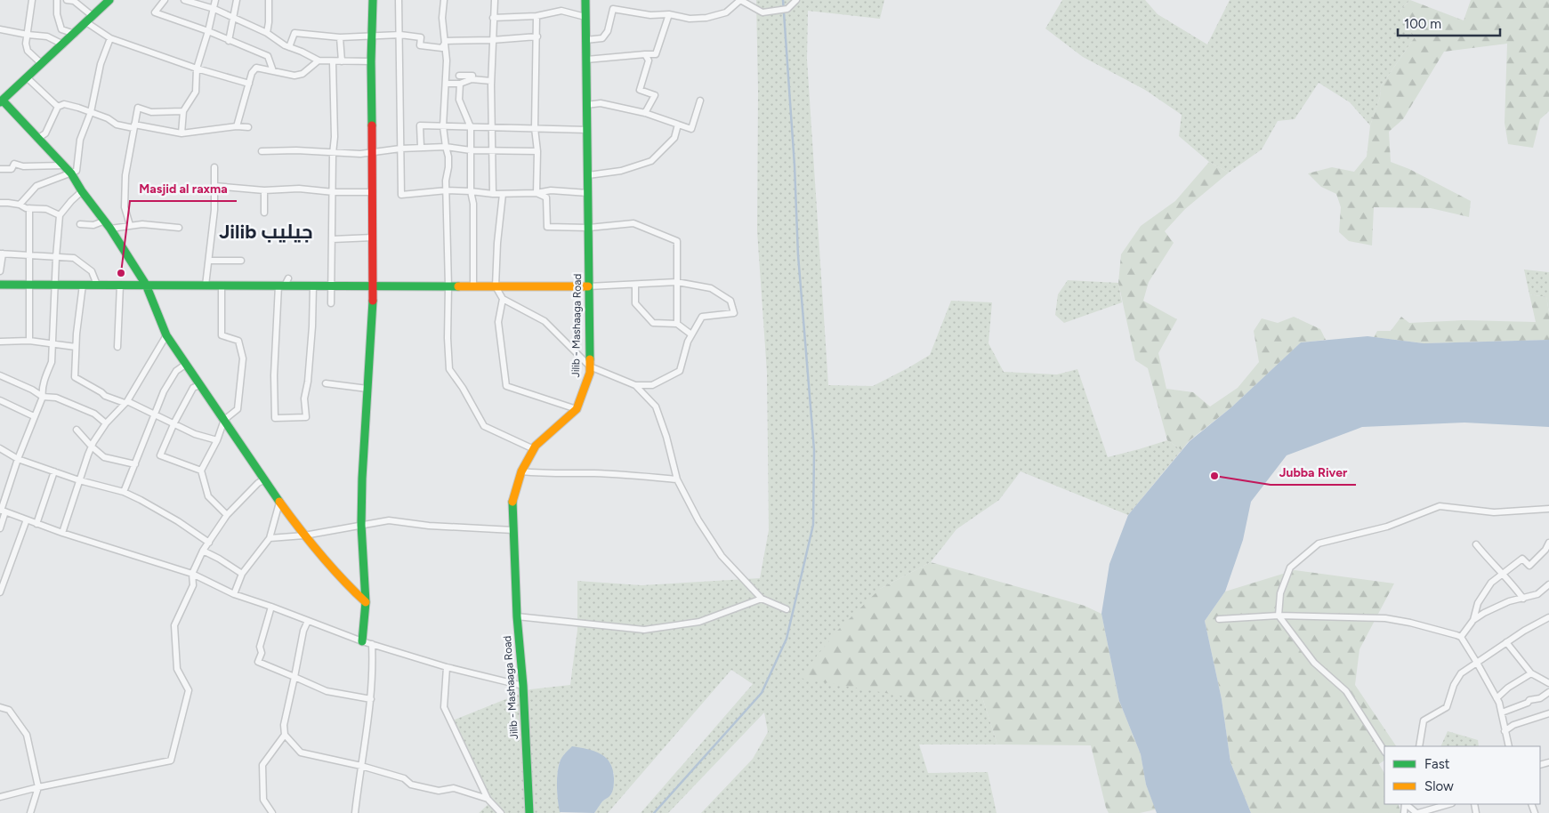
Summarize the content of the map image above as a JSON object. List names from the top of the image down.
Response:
{
  "streets": {
    "street": ["Jilib - Mashaaga Road"]
  },
  "districts": ["Jilib جيليب"],
  "places": ["Masjid al raxma", "Jubba River"],
  "legend": ["Fast", "Slow"],
  "scale_bar": "100 m"
}
